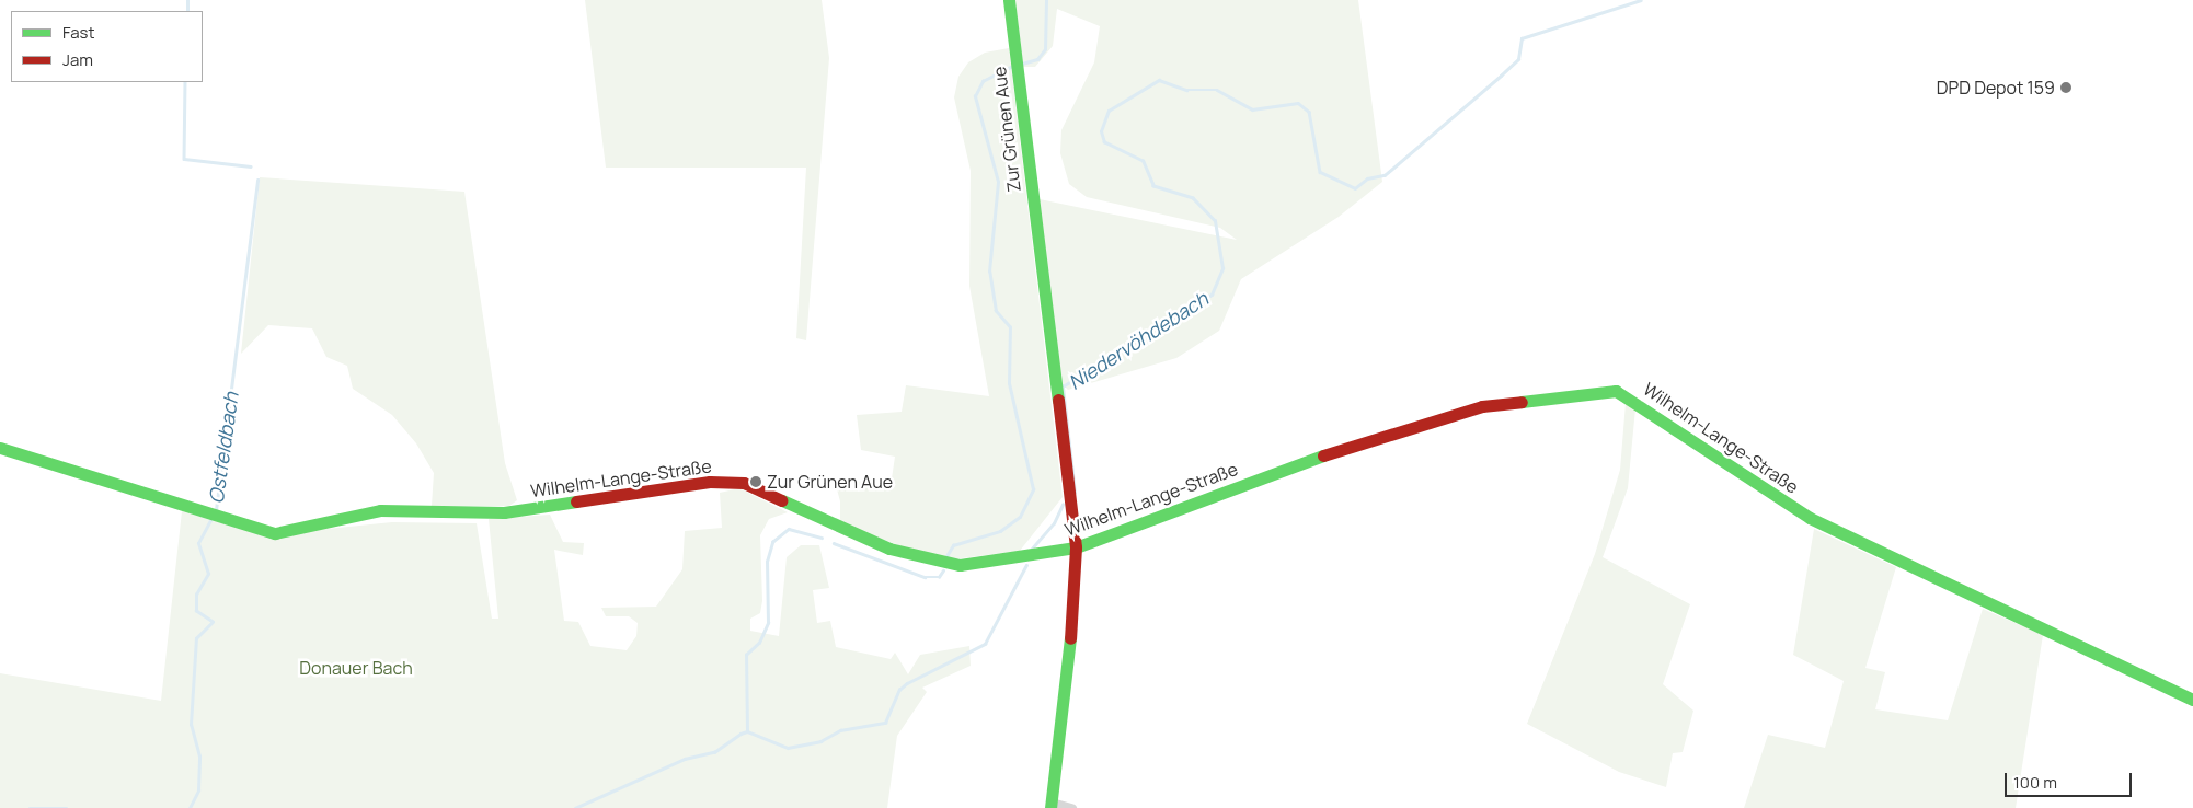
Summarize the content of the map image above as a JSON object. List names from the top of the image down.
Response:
{
  "streets": {
    "street": ["Zur Grünen Aue", "Wilhelm-Lange-Straße"]
  },
  "crossings": [
    ["Zur Grünen Aue", "Wilhelm-Lange-Straße"]
  ],
  "water": ["Niedervöhdebach", "Ostfeldbach"],
  "parks": ["Donauer Bach"],
  "places": ["DPD Depot 159", "Zur Grünen Aue"],
  "legend": ["Fast", "Jam"],
  "scale_bar": "100 m"
}
